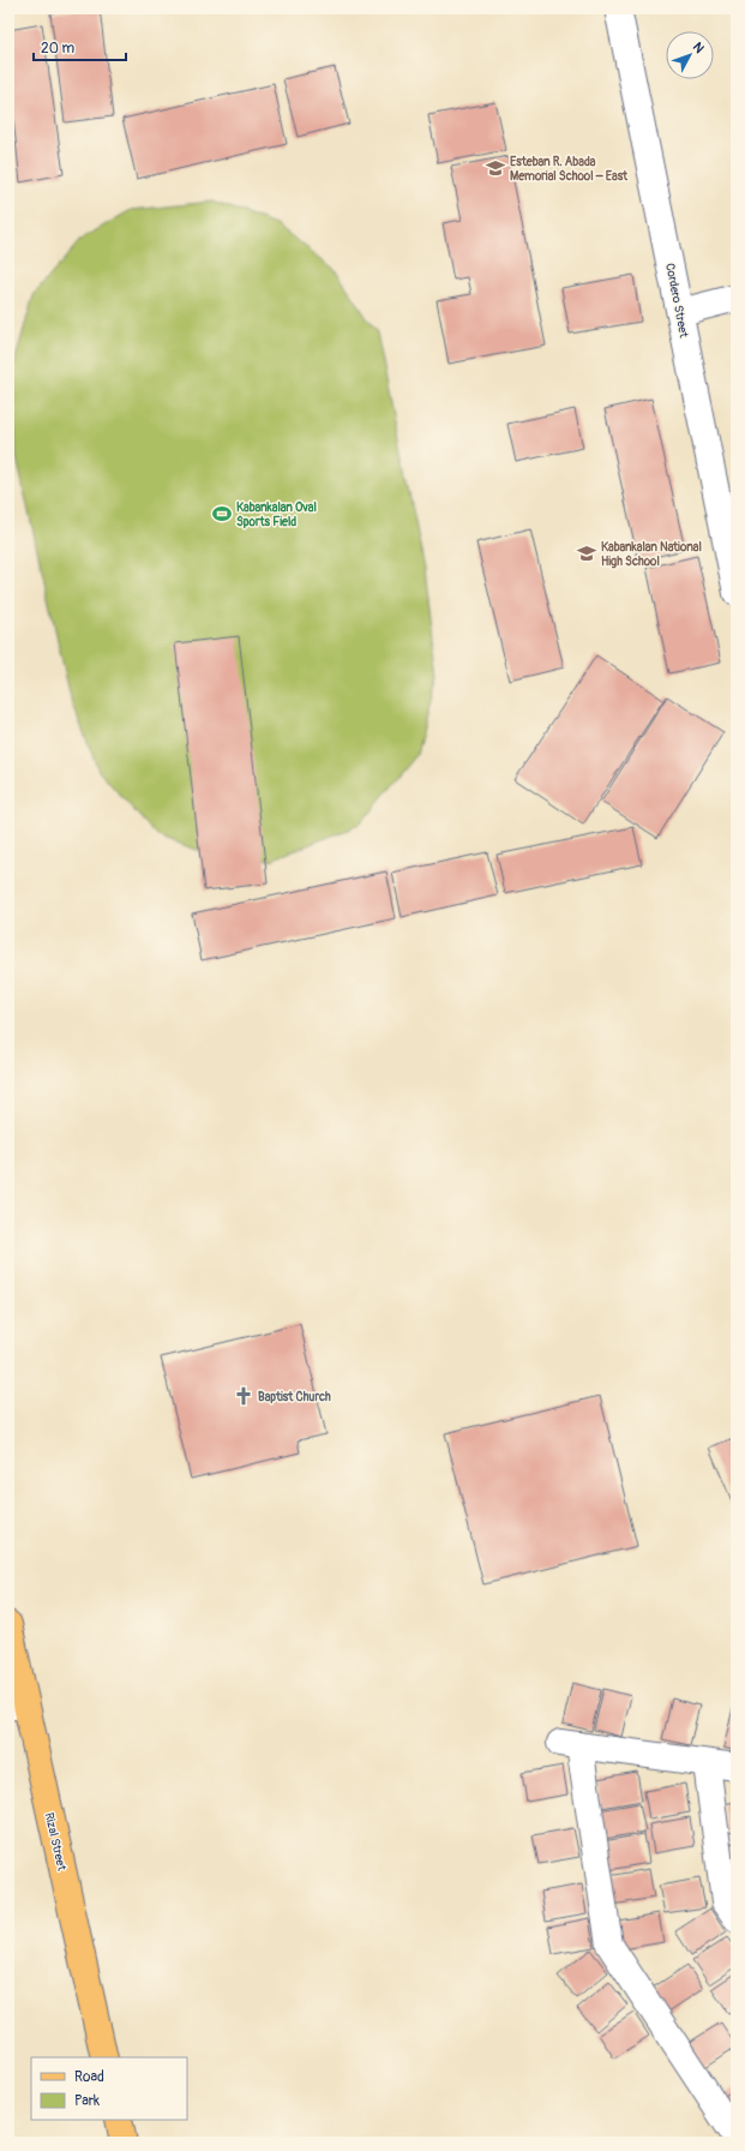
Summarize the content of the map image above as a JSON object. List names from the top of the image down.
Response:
{
  "streets": {
    "main road": ["Rizal Street"],
    "street": ["Cordero Street"]
  },
  "places": {
    "school or university": ["Esteban R. Abada Memorial School – East", "Kabankalan National High School"],
    "sports": ["Kabankalan Oval Sports Field"],
    "church": ["Baptist Church"]
  },
  "legend": ["Road", "Park"],
  "scale_bar": "20 m",
  "north": "top right"
}
